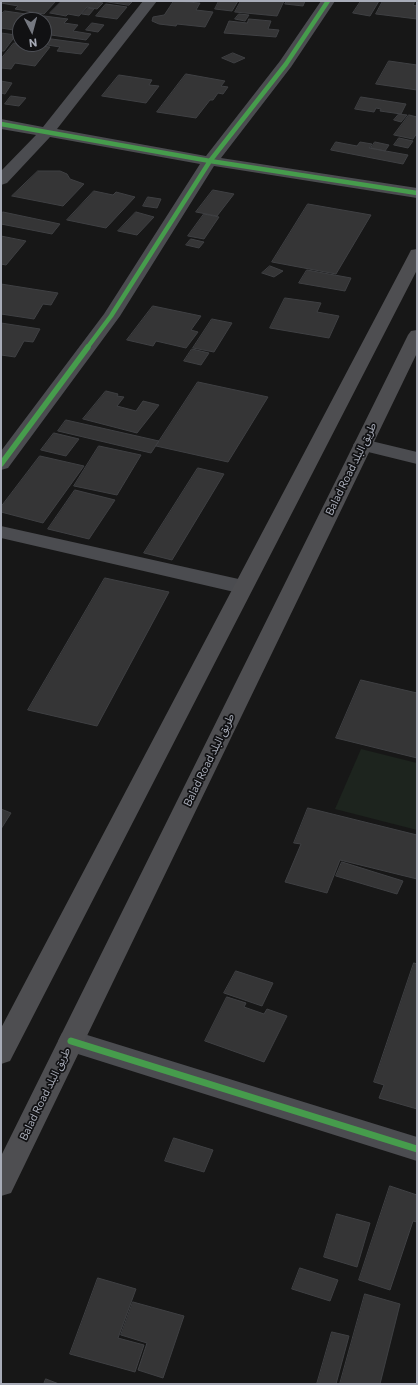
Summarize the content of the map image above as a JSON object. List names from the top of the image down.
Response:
{
  "streets": {
    "highway": ["Balad Road طريق البلد"]
  },
  "north": "bottom"
}
